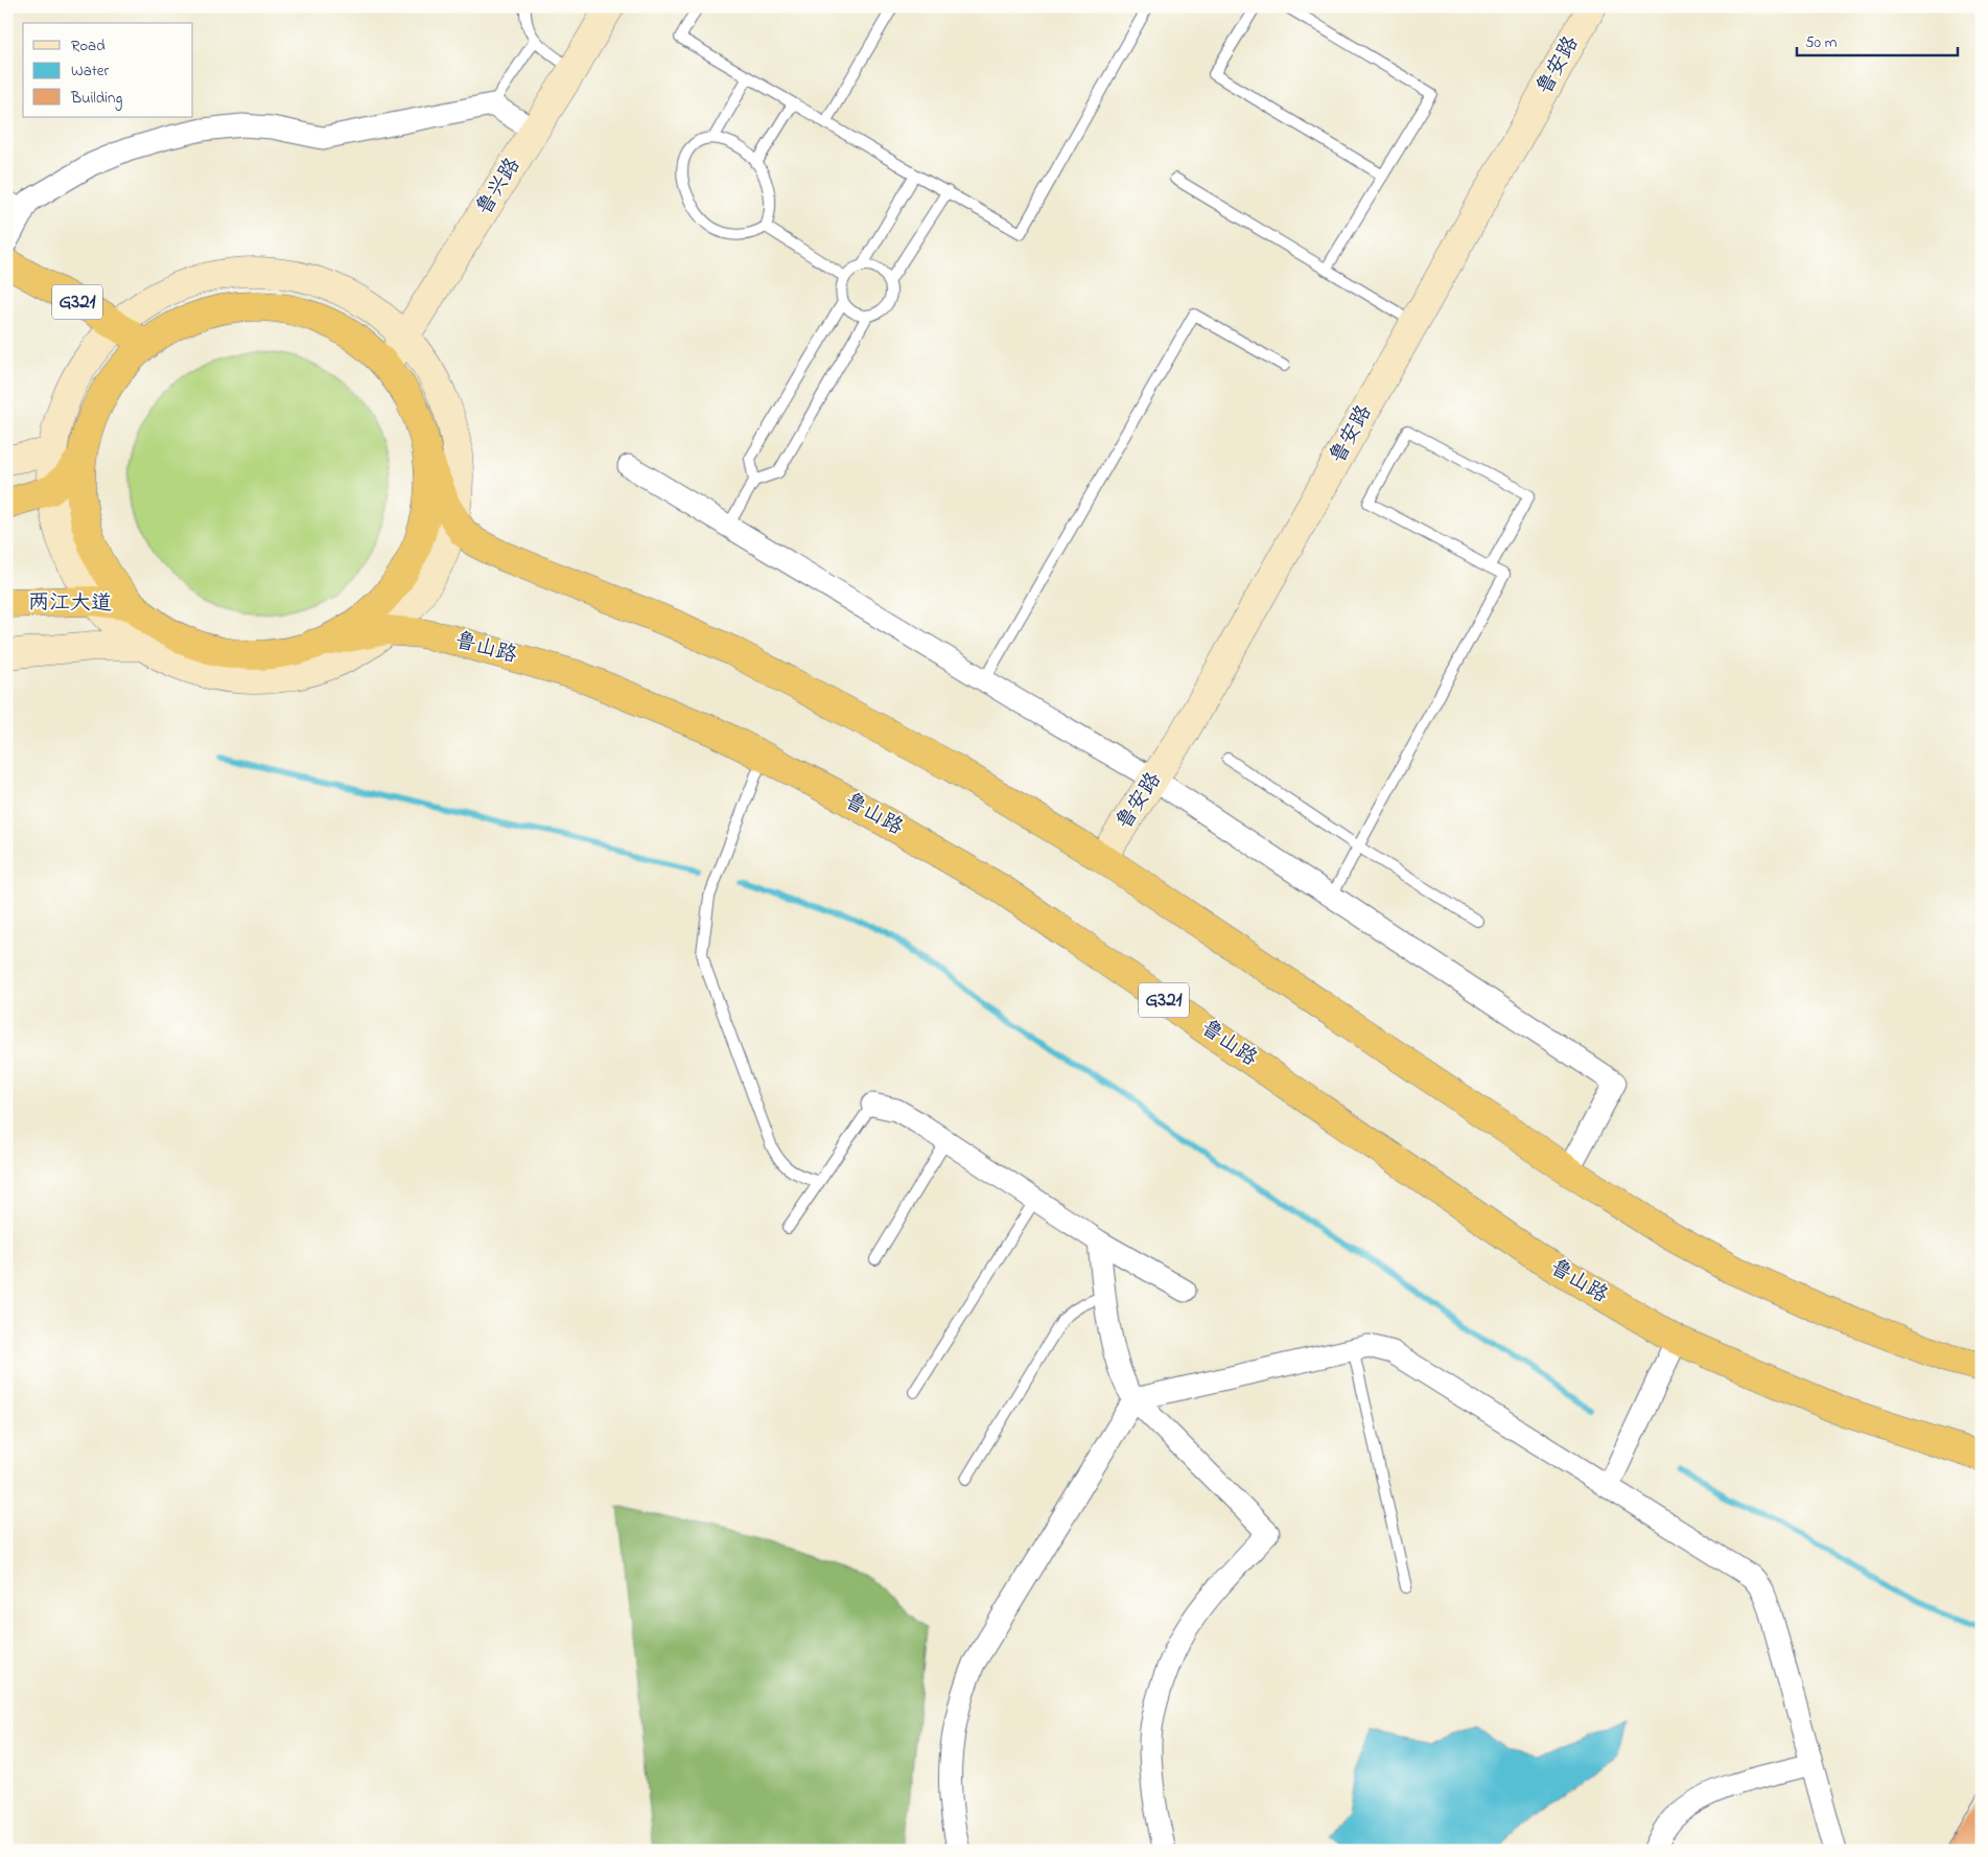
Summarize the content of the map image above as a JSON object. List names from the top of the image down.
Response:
{
  "streets": {
    "highway": ["G321", "两江大道", "鲁山路"],
    "street": ["鲁安路", "鲁兴路"]
  },
  "legend": ["Road", "Water", "Building"],
  "scale_bar": "50 m"
}
